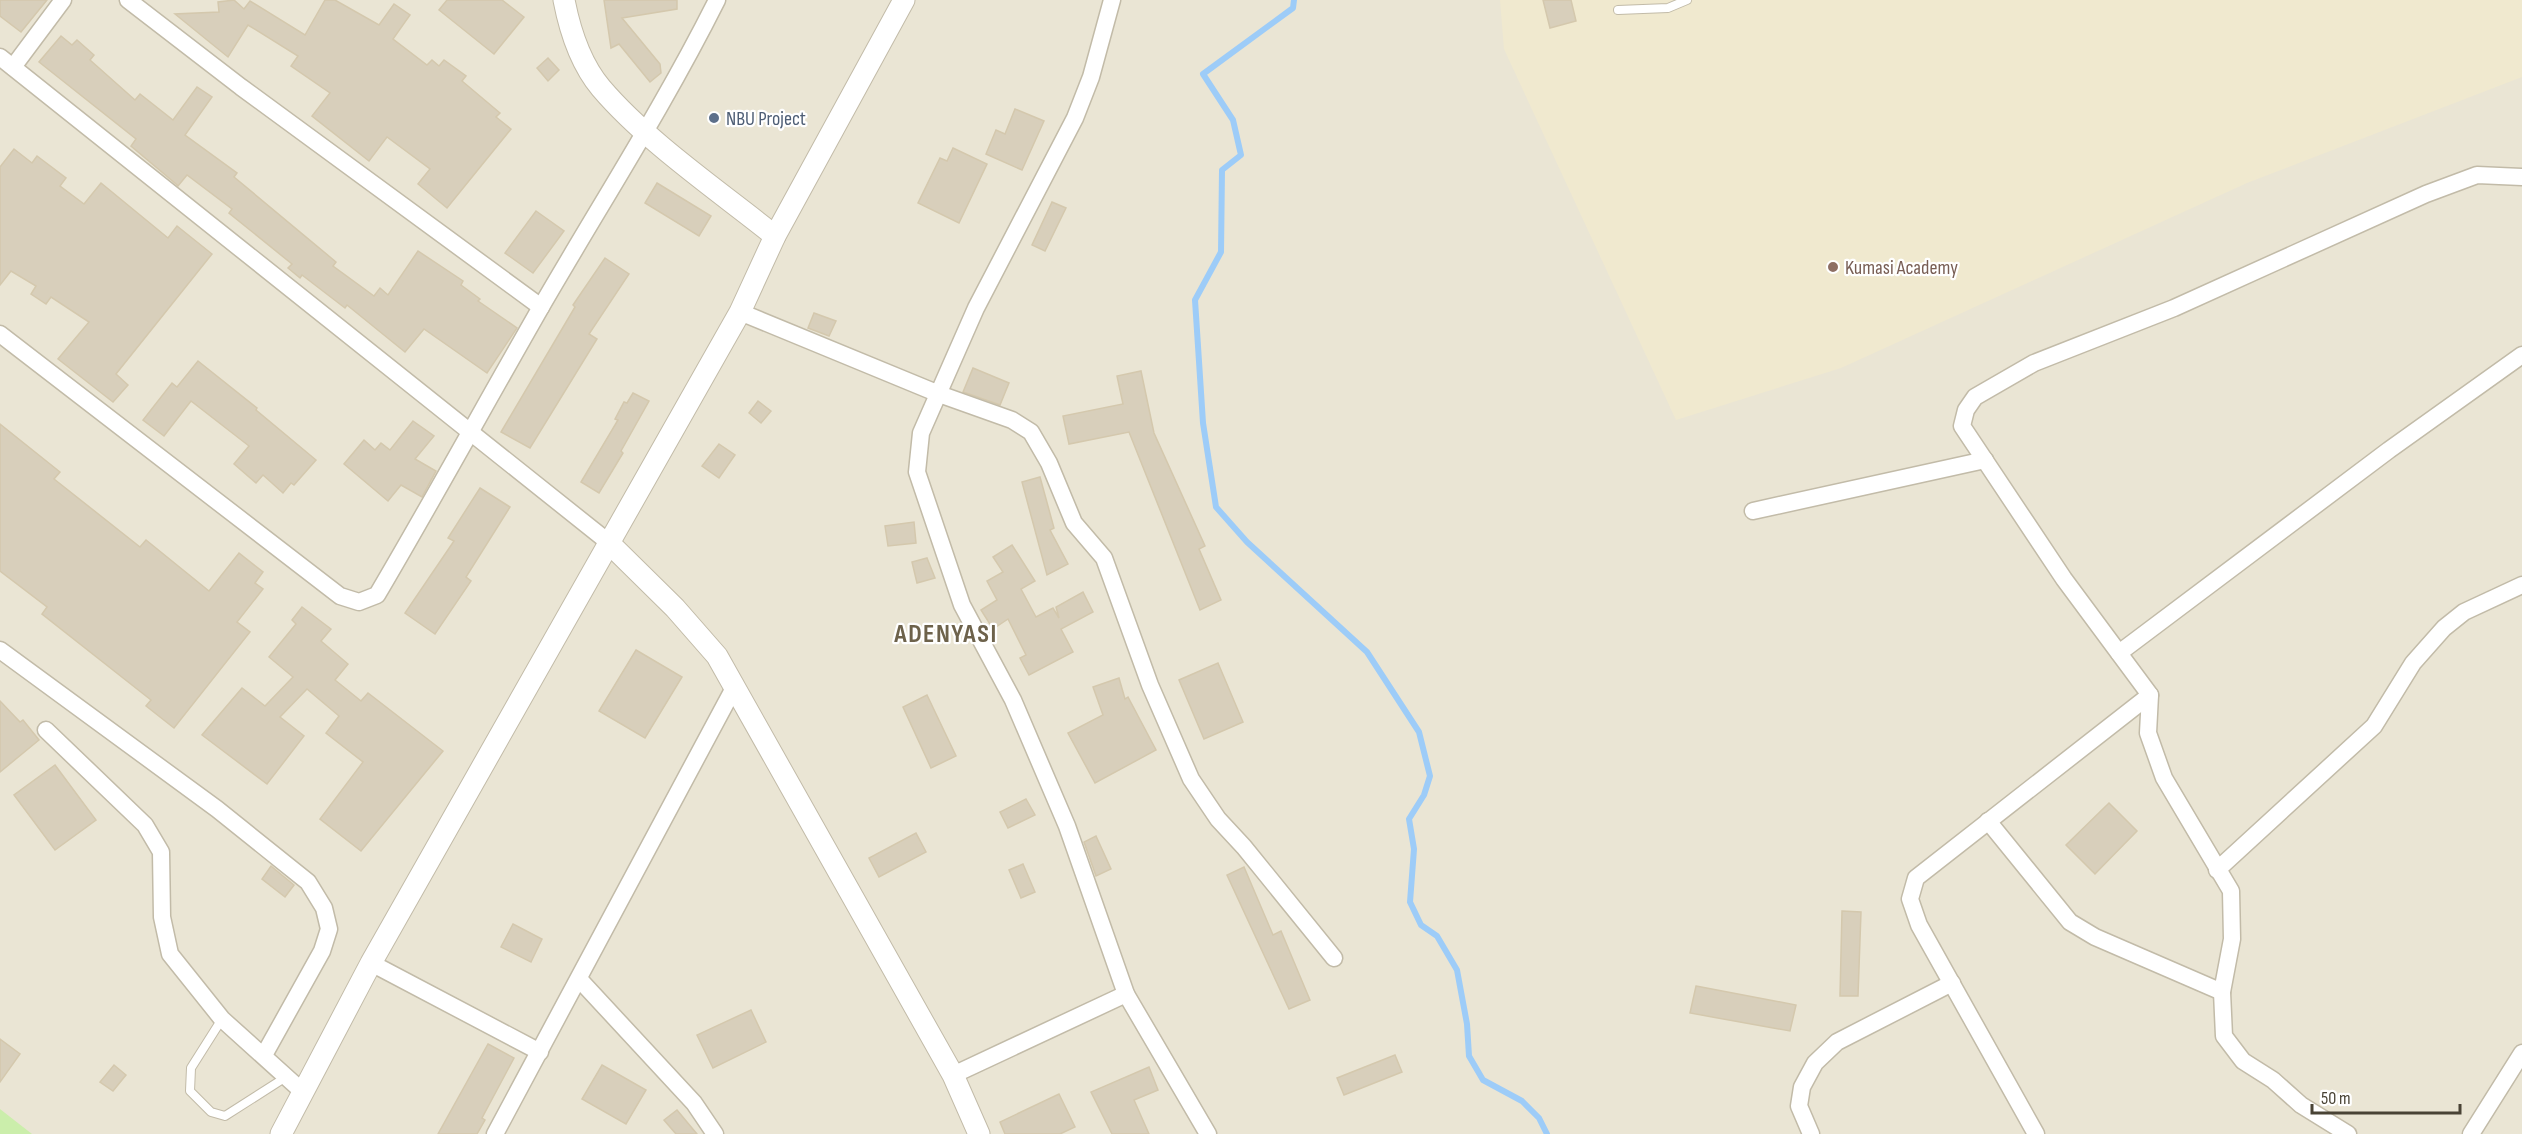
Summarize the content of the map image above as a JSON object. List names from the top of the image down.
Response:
{
  "districts": ["ADENYASI"],
  "places": ["NBU Project", "Kumasi Academy"],
  "scale_bar": "50 m"
}
